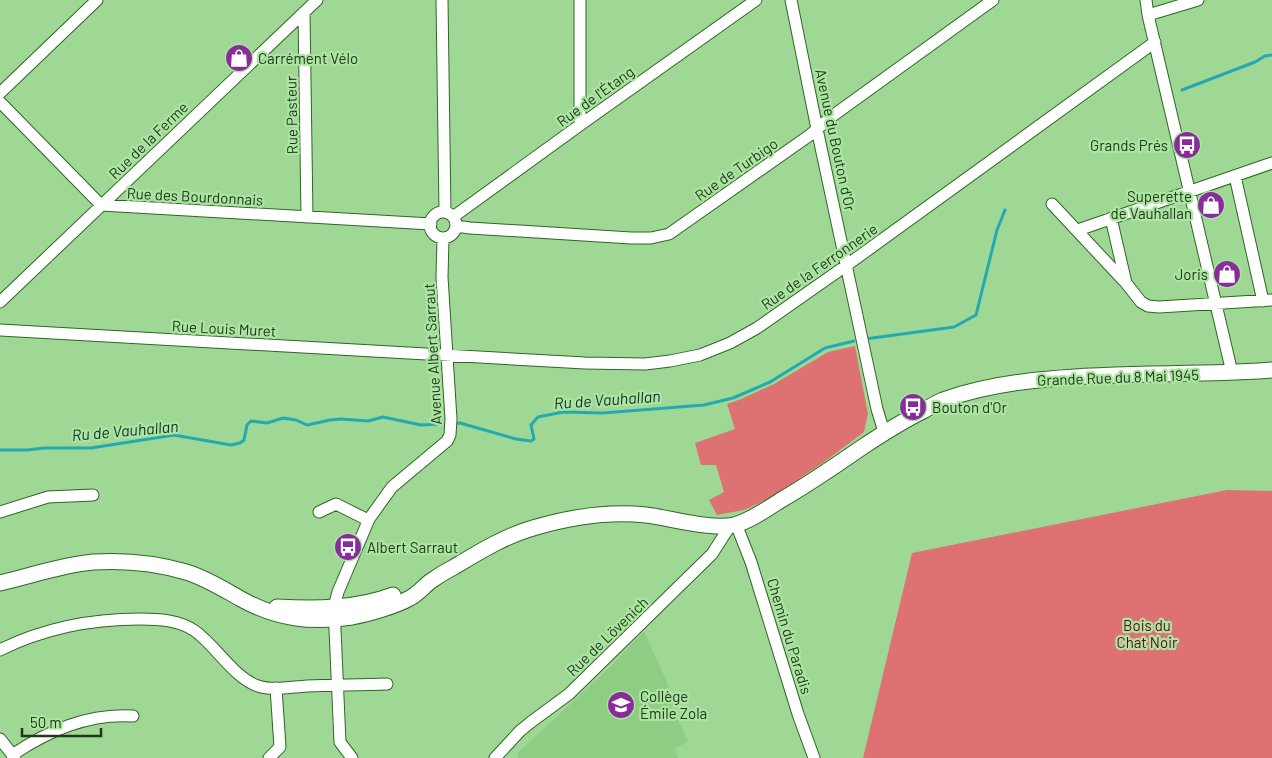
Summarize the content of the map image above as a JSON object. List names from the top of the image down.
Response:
{
  "streets": {
    "main road": ["Grande Rue du 8 Mai 1945"],
    "street": [
      "Rue de l'Étang",
      "Rue Pasteur",
      "Rue de la Ferme",
      "Avenue du Bouton d'Or",
      "Rue de Turbigo",
      "Rue des Bourdonnais",
      "Rue de la Ferronnerie",
      "Rue Louis Muret",
      "Avenue Albert Sarraut",
      "Rue de Lövenich",
      "Chemin du Paradis"
    ]
  },
  "crossings": [
    ["Rue de l'Étang", "Rue de Turbigo"],
    ["Rue de l'Étang", "Rue des Bourdonnais"],
    ["Rue de l'Étang", "Avenue Albert Sarraut"],
    ["Rue Pasteur", "Rue de la Ferme"],
    ["Rue Pasteur", "Rue des Bourdonnais"],
    ["Rue de la Ferme", "Rue des Bourdonnais"],
    ["Avenue du Bouton d'Or", "Rue de Turbigo"],
    ["Avenue du Bouton d'Or", "Rue de la Ferronnerie"],
    ["Avenue du Bouton d'Or", "Grande Rue du 8 Mai 1945"],
    ["Rue de Turbigo", "Rue des Bourdonnais"],
    ["Rue de Turbigo", "Avenue Albert Sarraut"],
    ["Rue des Bourdonnais", "Avenue Albert Sarraut"],
    ["Rue de la Ferronnerie", "Rue Louis Muret"],
    ["Rue de la Ferronnerie", "Avenue Albert Sarraut"],
    ["Rue Louis Muret", "Avenue Albert Sarraut"],
    ["Grande Rue du 8 Mai 1945", "Rue de Lövenich"],
    ["Grande Rue du 8 Mai 1945", "Chemin du Paradis"],
    ["Rue de Lövenich", "Chemin du Paradis"]
  ],
  "water": ["Ru de Vauhallan"],
  "parks": ["Bois du Chat Noir"],
  "places": {
    "shop": ["Carrément Vélo", "Superette de Vauhallan", "Joris"],
    "bus stop": ["Grands Prés", "Bouton d'Or", "Albert Sarraut"],
    "school or university": ["Collège Émile Zola"]
  },
  "scale_bar": "50 m"
}
